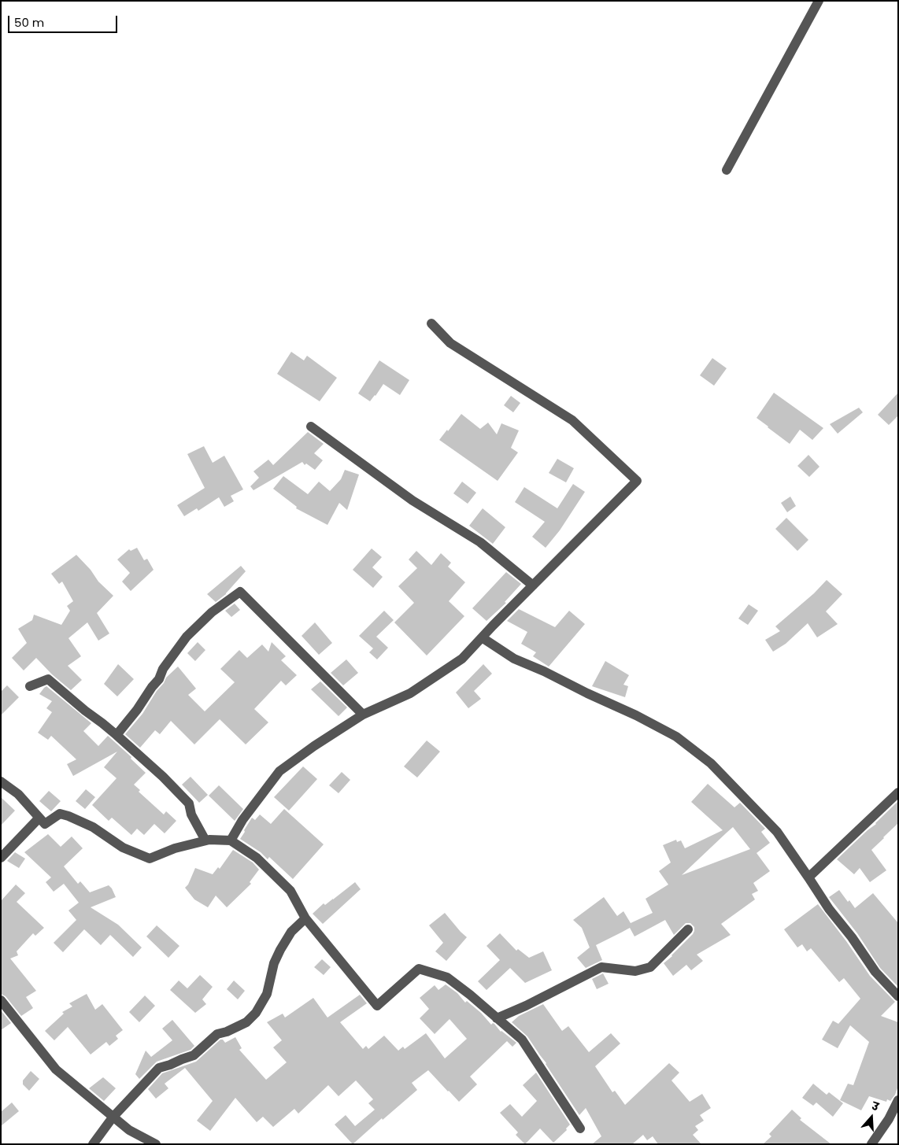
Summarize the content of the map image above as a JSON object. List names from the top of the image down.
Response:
{
  "scale_bar": "50 m",
  "north": "top"
}
